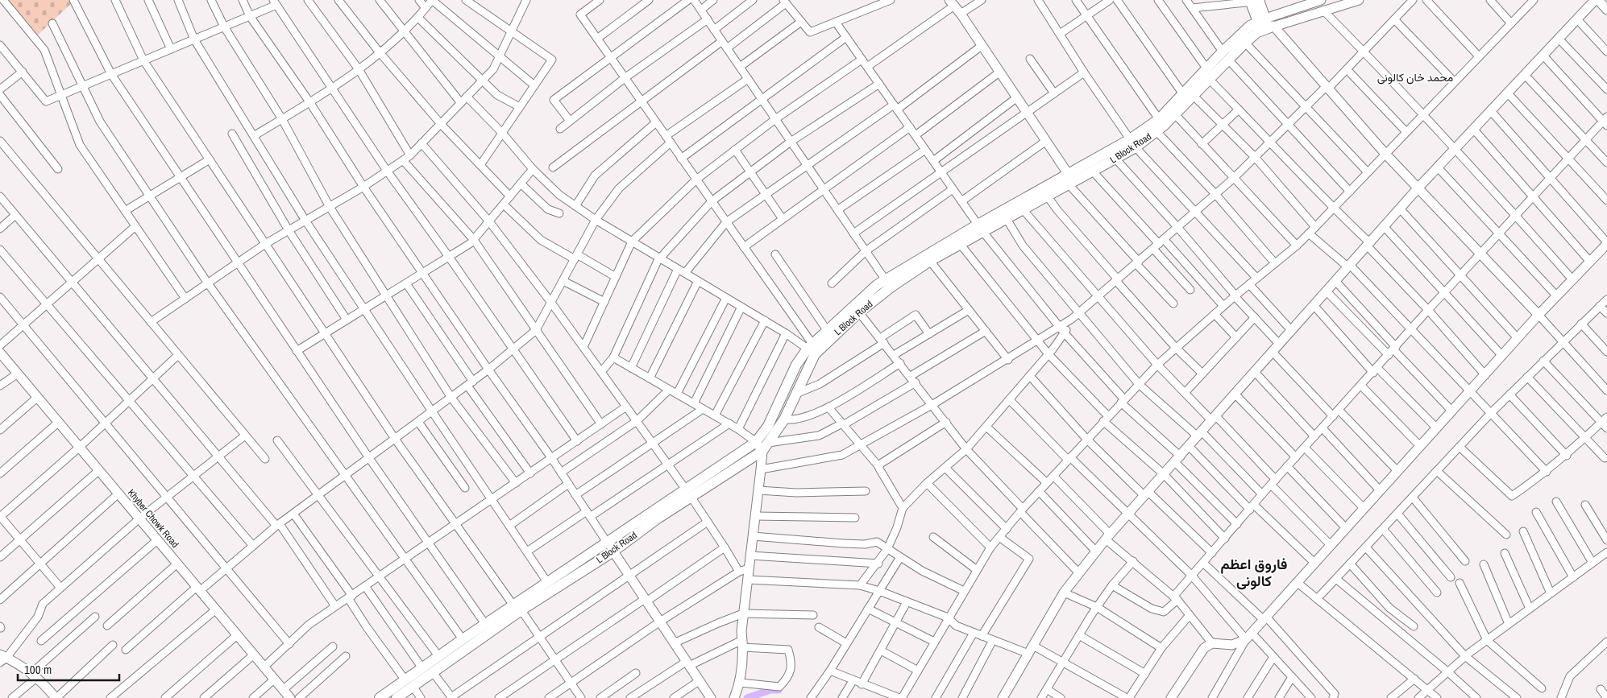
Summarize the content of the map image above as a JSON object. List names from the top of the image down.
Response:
{
  "streets": {
    "main road": ["L Block Road"],
    "street": ["Khyber Chowk Road"]
  },
  "districts": ["محمد خان کالونی", "فاروق اعظم کالونی"],
  "scale_bar": "100 m"
}
